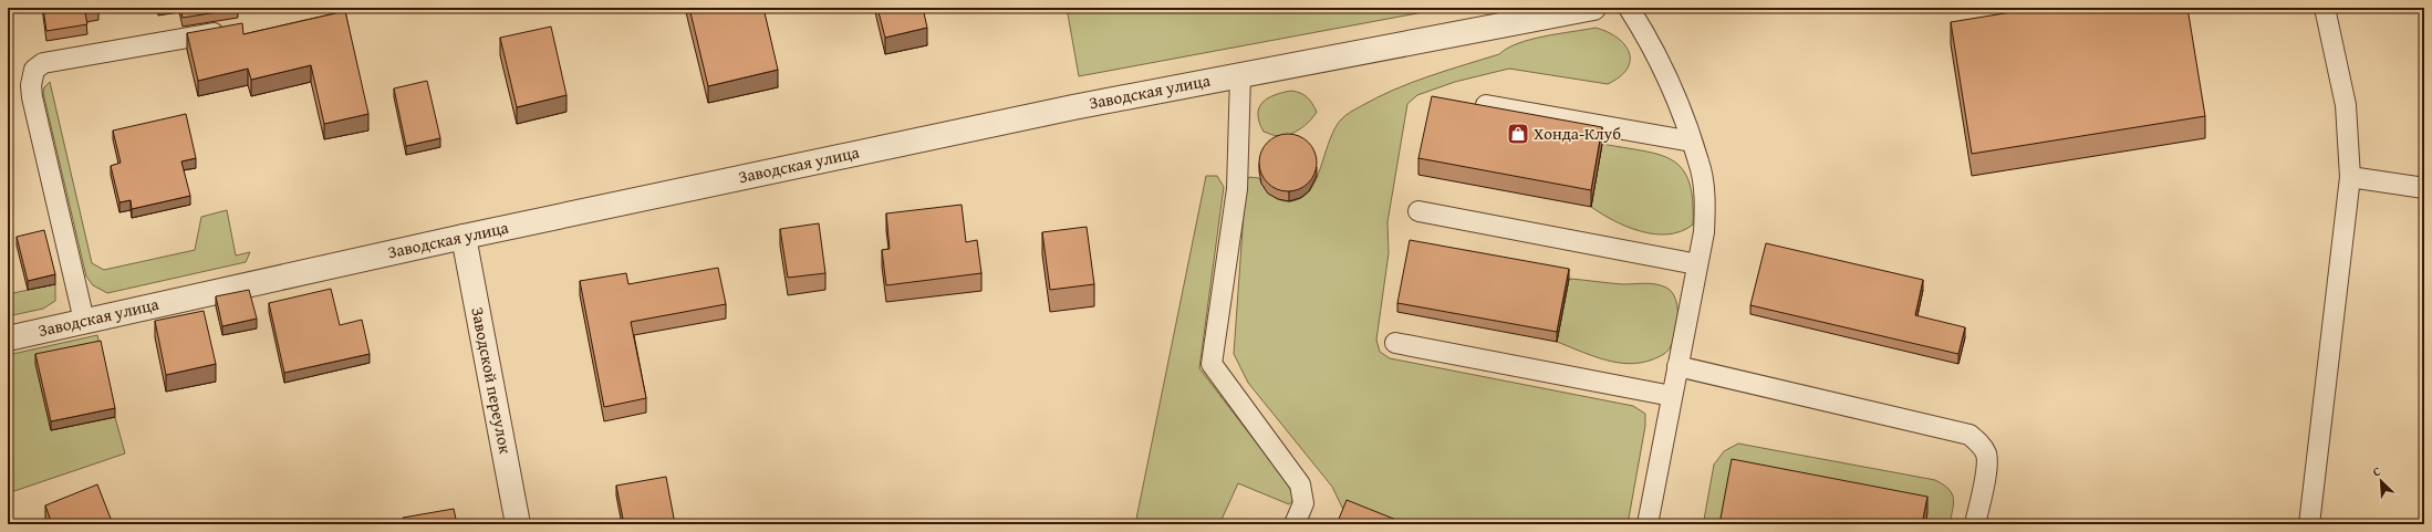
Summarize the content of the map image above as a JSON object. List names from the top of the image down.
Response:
{
  "streets": {
    "street": ["Заводская улица", "Заводской переулок"]
  },
  "crossings": [
    ["Заводская улица", "Заводской переулок"]
  ],
  "places": {
    "shop": ["Хонда-Клуб"]
  },
  "north": "top left"
}
